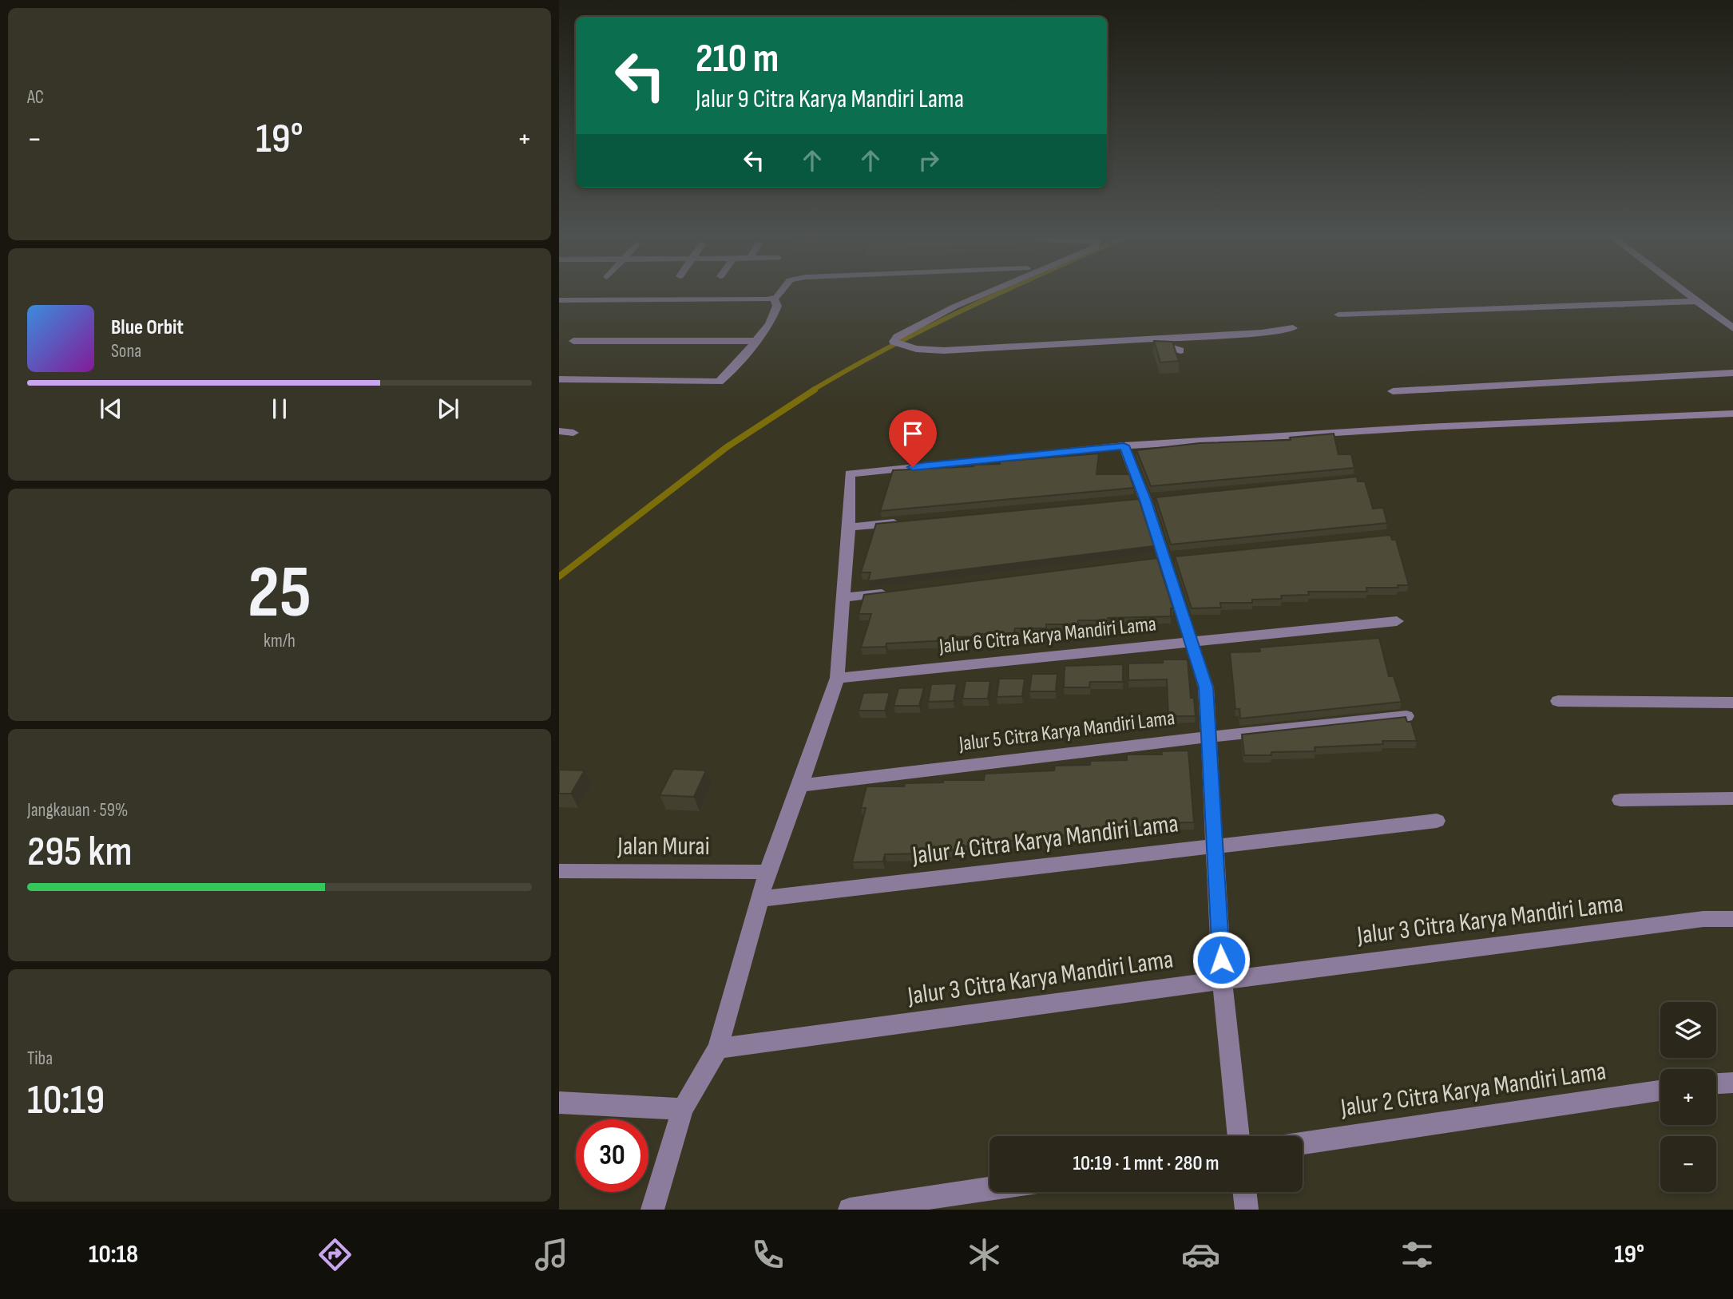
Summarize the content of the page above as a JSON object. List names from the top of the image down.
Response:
{
  "streets": {
    "street": [
      "Jalur 6 Citra Karya Mandiri Lama",
      "Jalur 5 Citra Karya Mandiri Lama",
      "Jalur 4 Citra Karya Mandiri Lama",
      "Jalan Murai",
      "Jalur 3 Citra Karya Mandiri Lama",
      "Jalur 2 Citra Karya Mandiri Lama"
    ]
  },
  "page": {
    "tile": [
      "AC",
      ["25", "km/h"],
      ["Jangkauan · 59%", "295 km"],
      ["Tiba", "10:19"]
    ],
    "turn": ["210 m", "Jalur 9 Citra Karya Mandiri Lama"],
    "heat": ["−", "19°", "+"],
    "song": ["Blue Orbit", "Sona"],
    "map_buttons": ["+", "−"],
    "limit": "30",
    "trip": "10:19 · 1 mnt · 280 m",
    "tabs": ["10:18", "19°"]
  }
}
